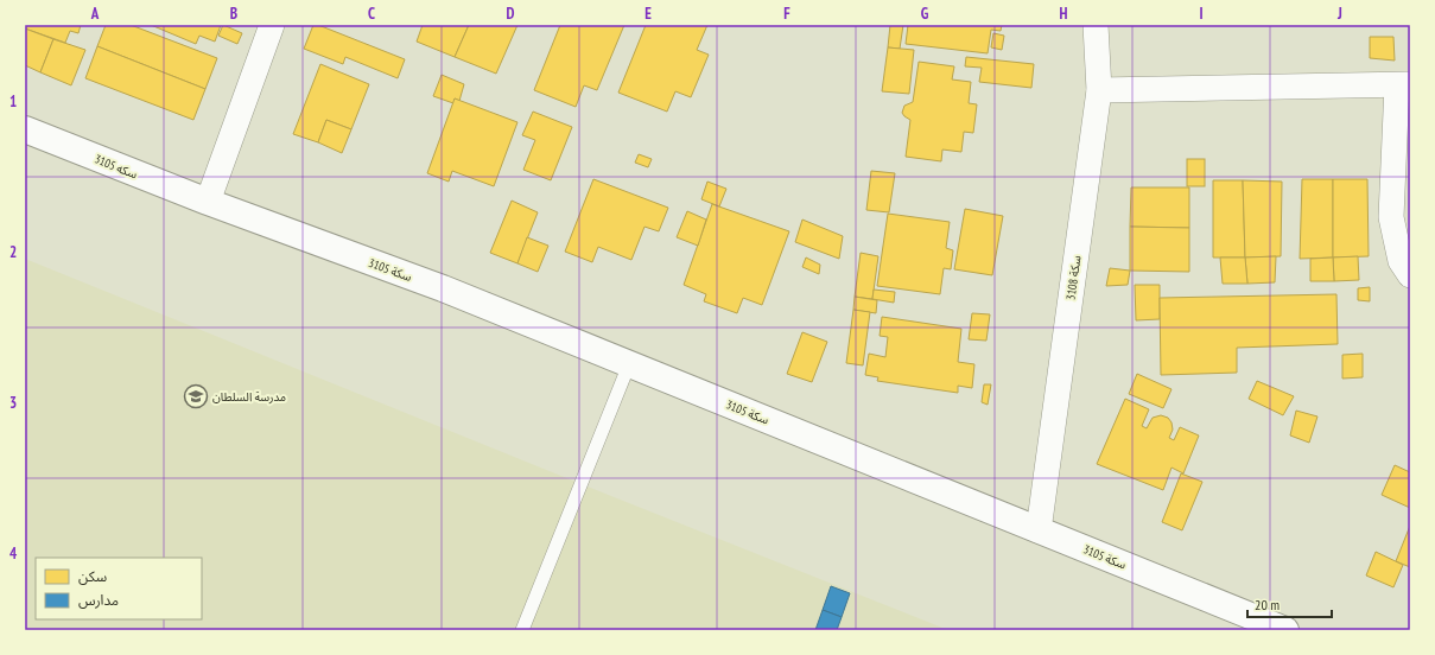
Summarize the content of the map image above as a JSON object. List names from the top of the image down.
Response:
{
  "streets": {
    "street": ["سكه 3105", "سكة 3105", "سكة 3108"]
  },
  "crossings": [
    ["سكه 3105", "سكة 3105"],
    ["سكة 3105", "سكة 3108"]
  ],
  "places": {
    "school or university": ["مدرسة السلطان"]
  },
  "legend": ["سكن", "مدارس"],
  "scale_bar": "20 m",
  "grid": {
    "columns": [
      "A",
      "B",
      "C",
      "D",
      "E",
      "F",
      "G",
      "H",
      "I",
      "J"
    ],
    "rows": [
      "1",
      "2",
      "3",
      "4"
    ]
  }
}
